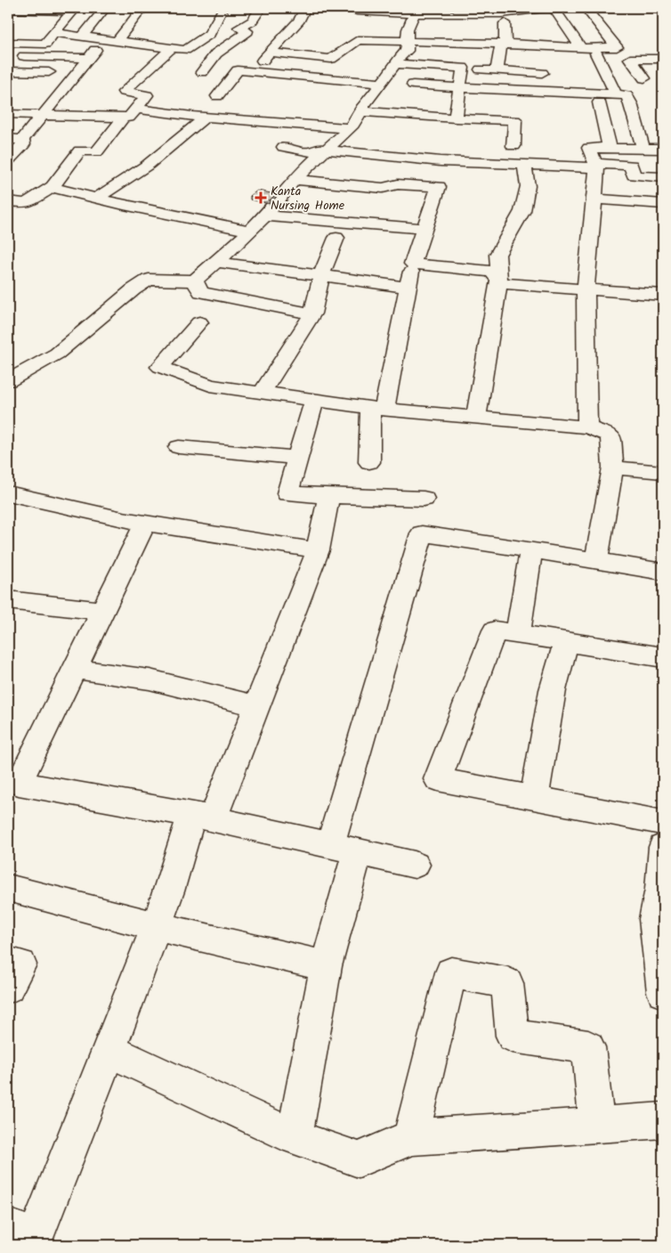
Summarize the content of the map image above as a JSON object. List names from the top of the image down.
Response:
{
  "places": {
    "health": ["Kanta Nursing Home"]
  }
}
